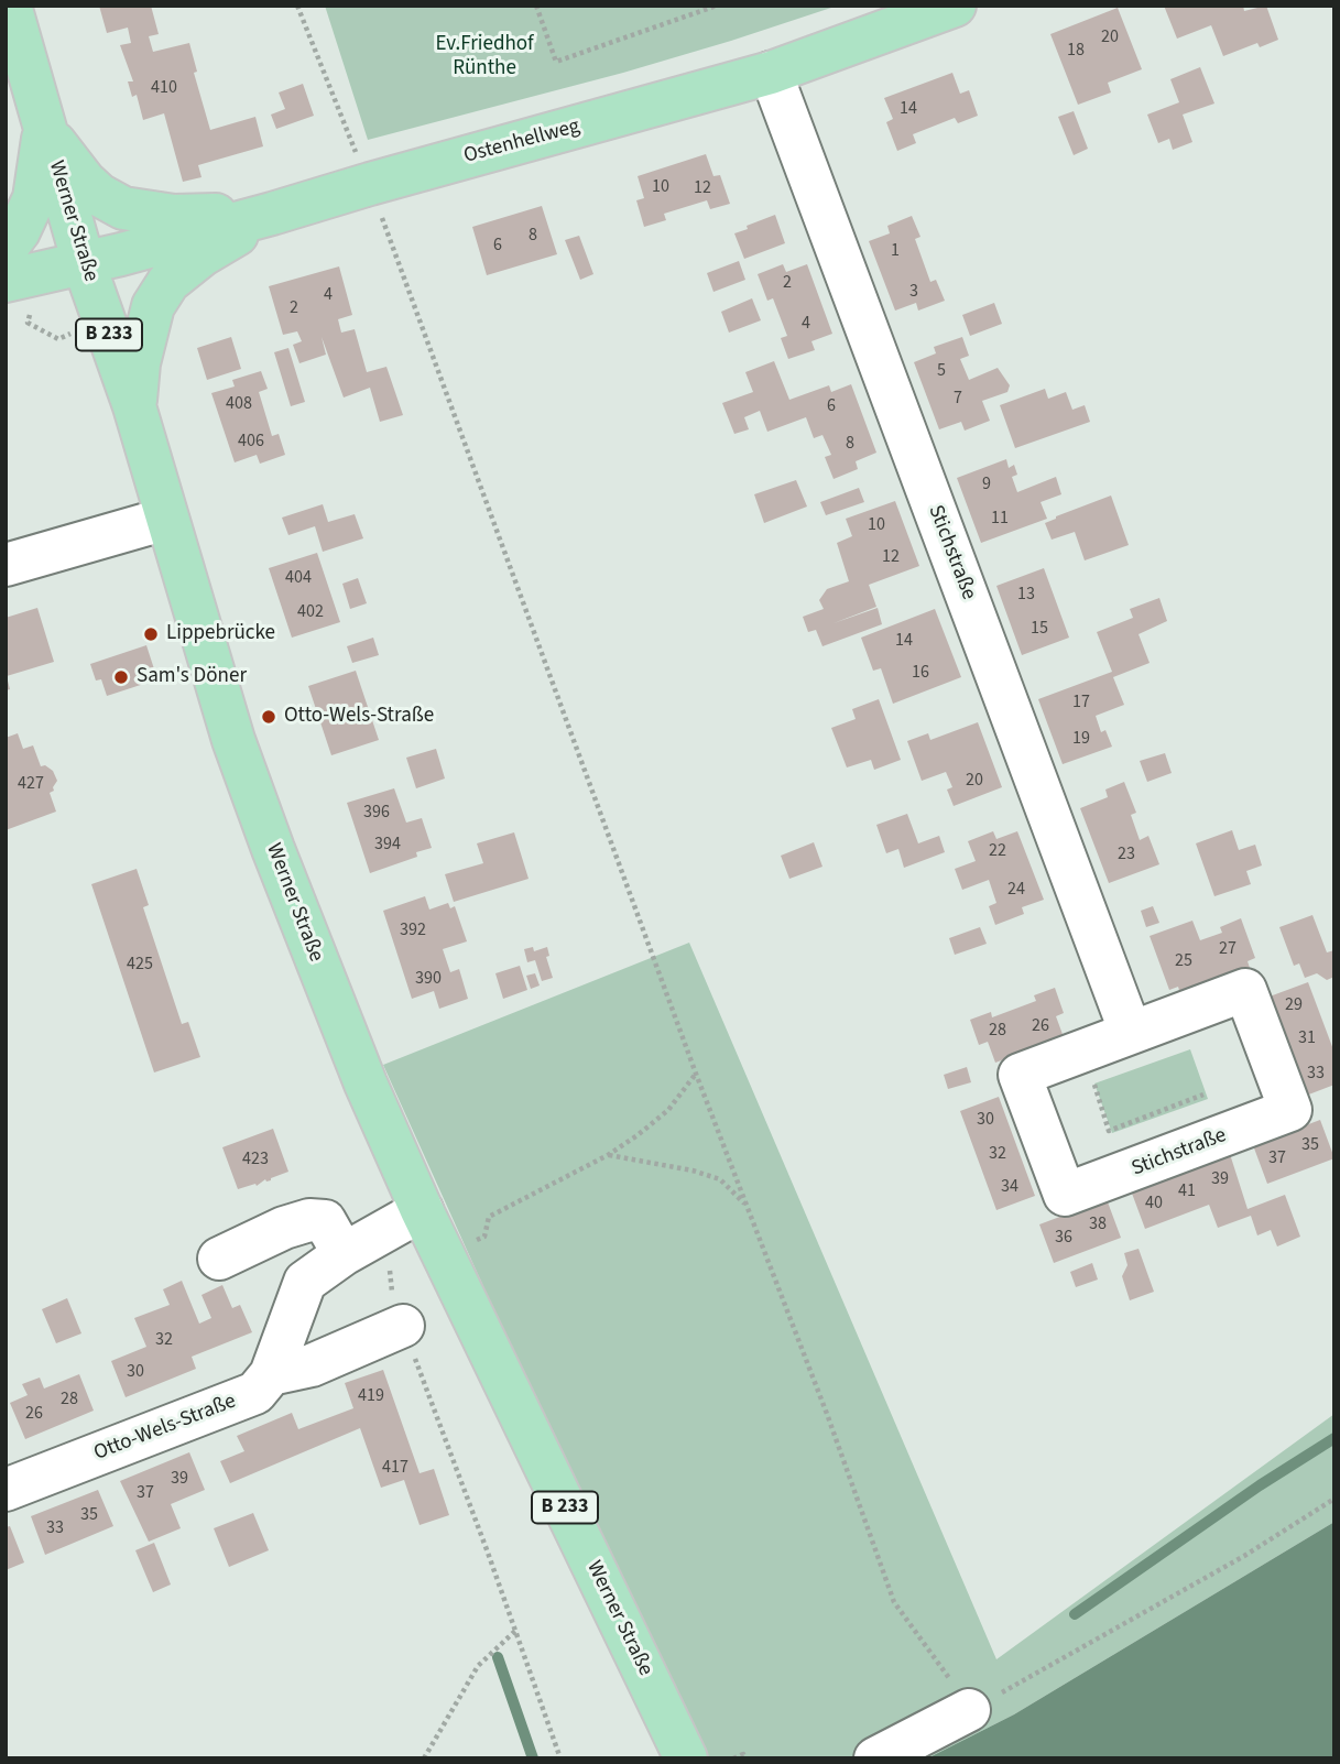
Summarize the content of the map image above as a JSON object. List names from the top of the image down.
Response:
{
  "streets": {
    "main road": ["Ostenhellweg", "Werner Straße", "B 233"],
    "street": ["Stichstraße", "Otto-Wels-Straße"]
  },
  "crossings": [
    ["Ostenhellweg", "Werner Straße"],
    ["Ostenhellweg", "Stichstraße"]
  ],
  "parks": ["Ev.Friedhof Rünthe"],
  "places": ["Lippebrücke", "Sam's Döner", "Otto-Wels-Straße"],
  "house_numbers": [
    "20",
    "18",
    "410",
    "14",
    "10",
    "12",
    "8",
    "6",
    "1",
    "2",
    "3",
    "4",
    "2",
    "4",
    "5",
    "7",
    "408",
    "6",
    "406",
    "8",
    "9",
    "11",
    "10",
    "12",
    "404",
    "13",
    "402",
    "15",
    "14",
    "16",
    "17",
    "19",
    "20",
    "427",
    "396",
    "394",
    "22",
    "23",
    "24",
    "392",
    "27",
    "25",
    "425",
    "390",
    "29",
    "26",
    "28",
    "31",
    "33",
    "30",
    "35",
    "32",
    "37",
    "423",
    "39",
    "34",
    "41",
    "40",
    "38",
    "36",
    "32",
    "30",
    "419",
    "28",
    "26",
    "417",
    "39",
    "37",
    "35",
    "33"
  ]
}
